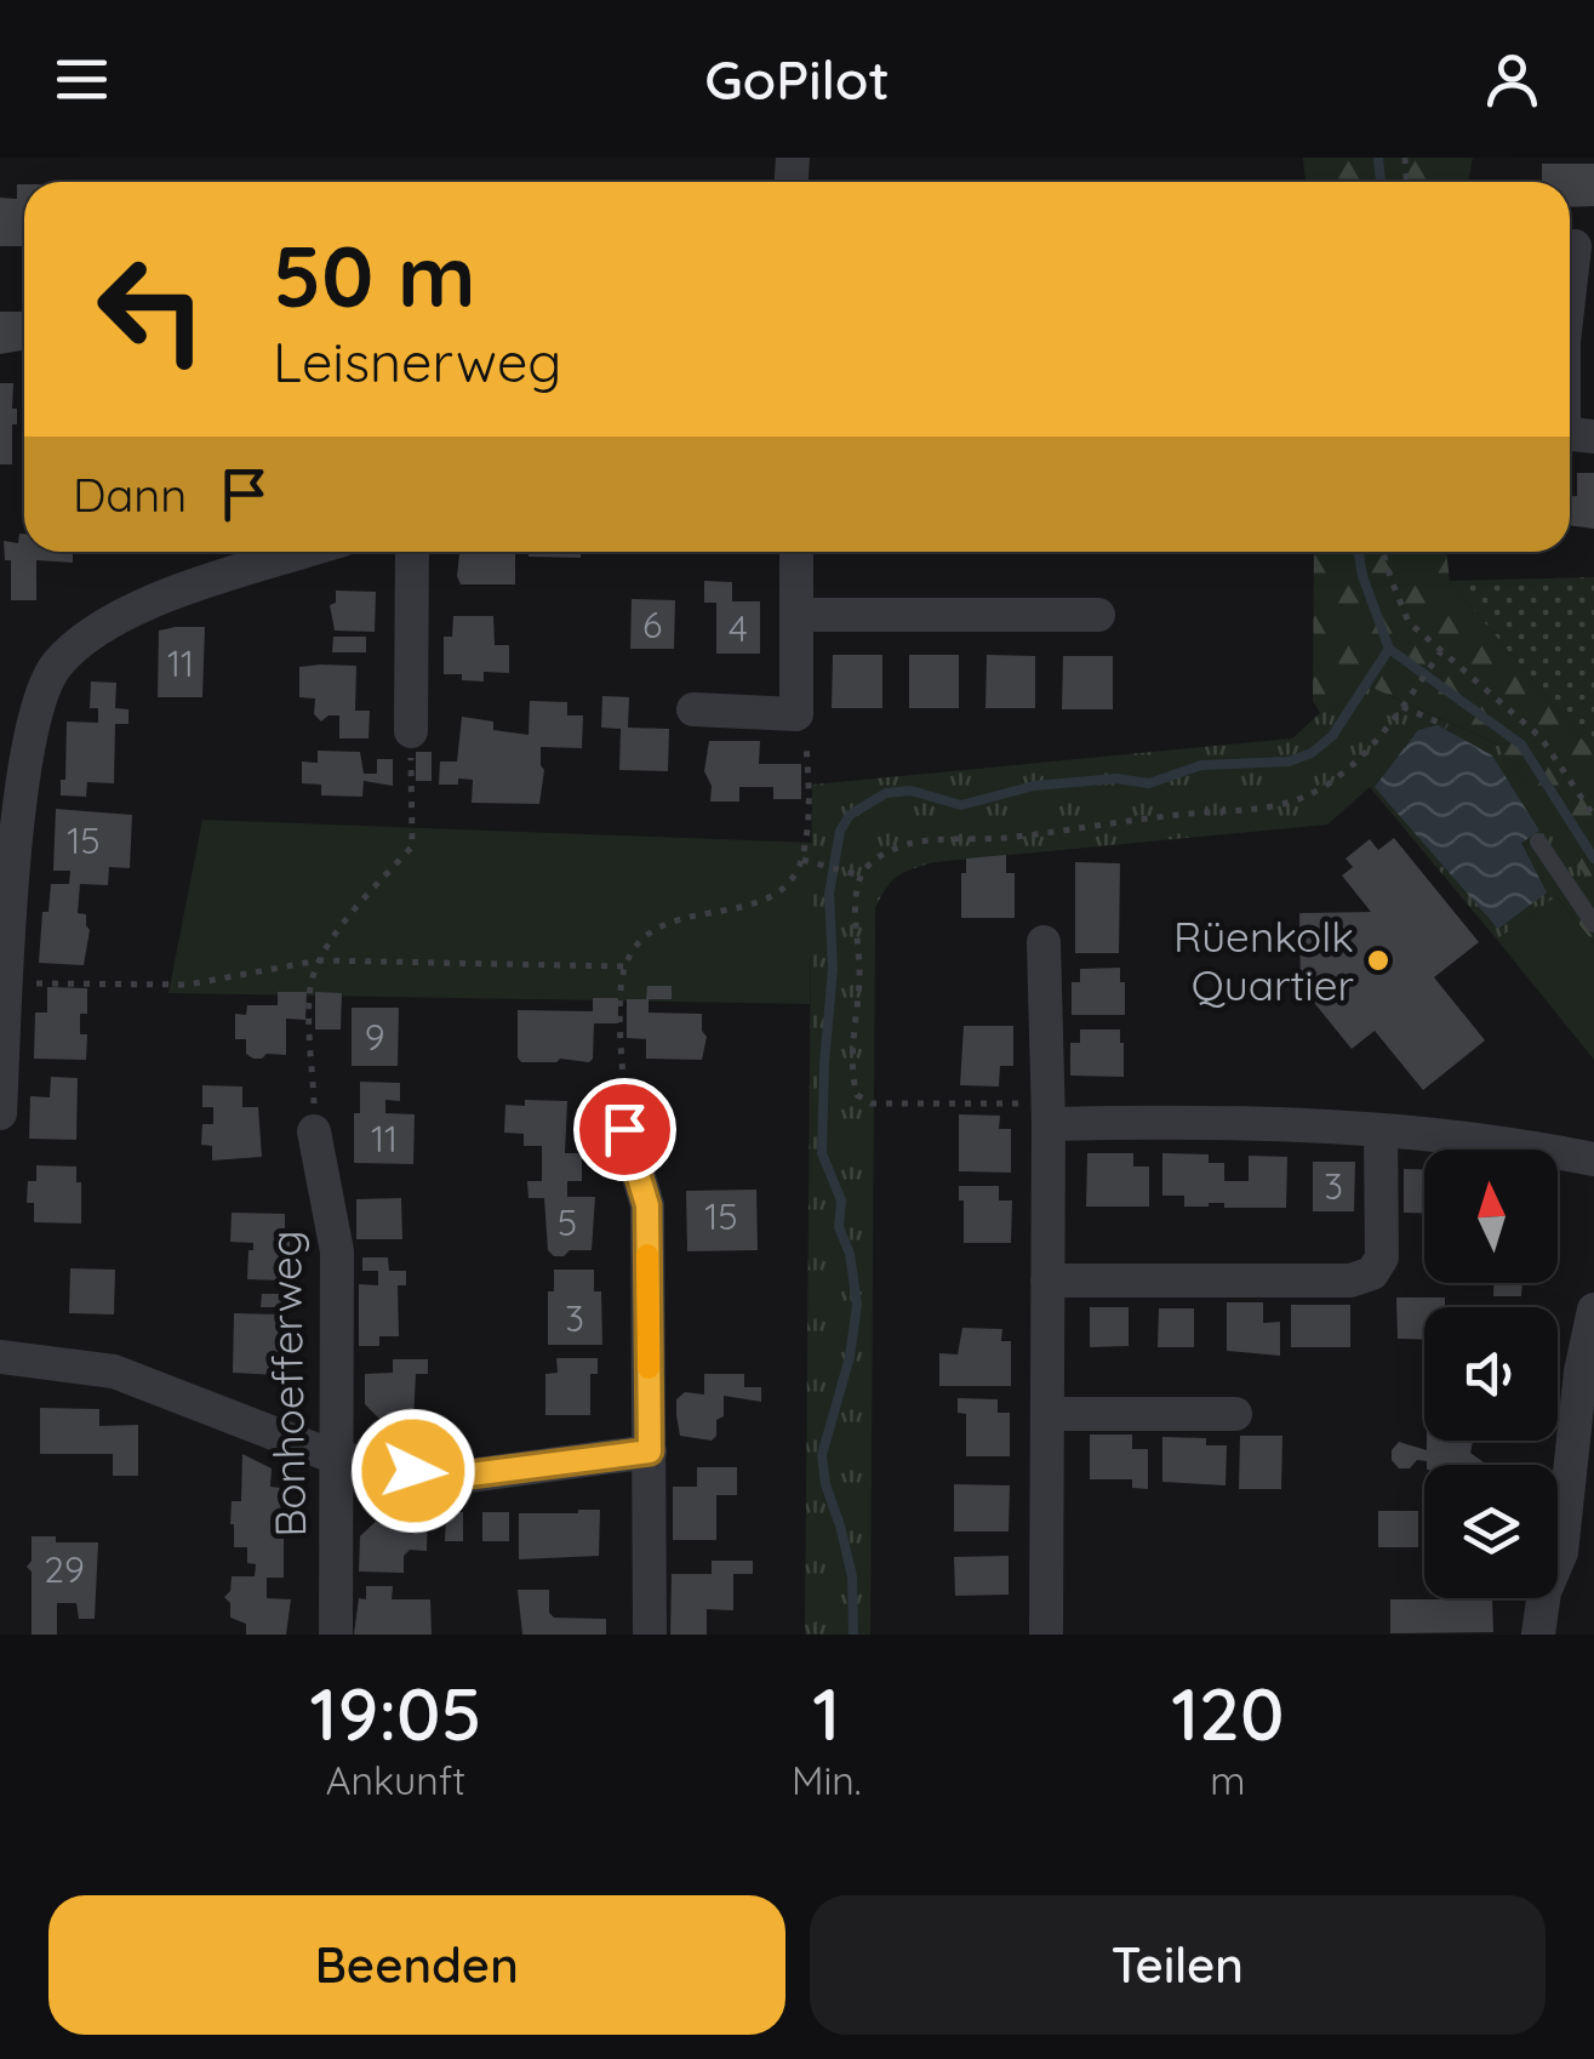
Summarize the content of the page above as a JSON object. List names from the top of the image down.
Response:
{
  "streets": {
    "street": ["Bonhoefferweg"]
  },
  "places": ["Rüenkolk Quartier"],
  "house_numbers": [
    "6",
    "4",
    "11",
    "15",
    "9",
    "11",
    "3",
    "15",
    "5",
    "3",
    "29"
  ],
  "north": "top",
  "page": {
    "header": "GoPilot",
    "turn": ["50 m", "Leisnerweg"],
    "then": "Dann",
    "eta": [
      "19:05",
      "Ankunft",
      "1",
      "Min.",
      "120",
      "m"
    ],
    "buttons": ["Beenden", "Teilen"]
  }
}
